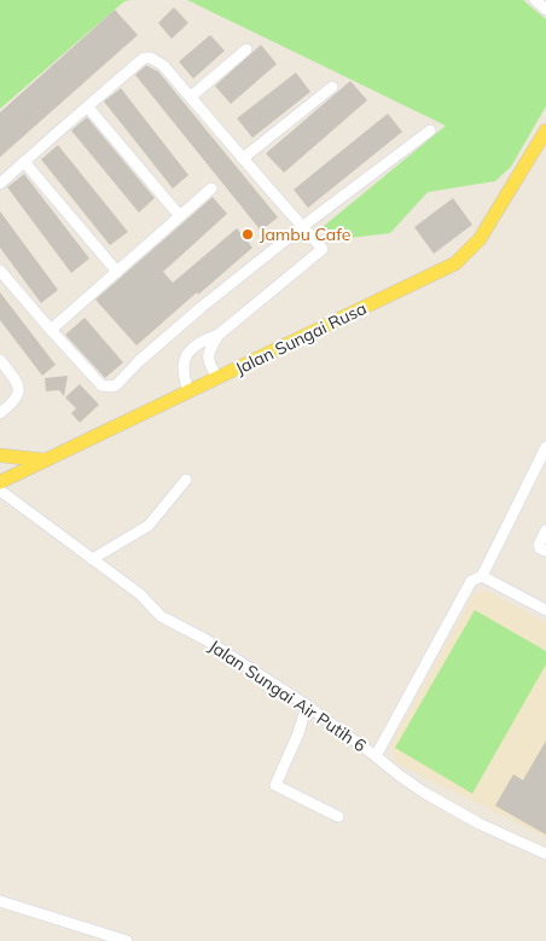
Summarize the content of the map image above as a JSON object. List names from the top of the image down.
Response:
{
  "streets": {
    "main road": ["Jalan Sungai Rusa"],
    "street": ["Jalan Sungai Air Putih 6"]
  },
  "places": ["Jambu Cafe"]
}
